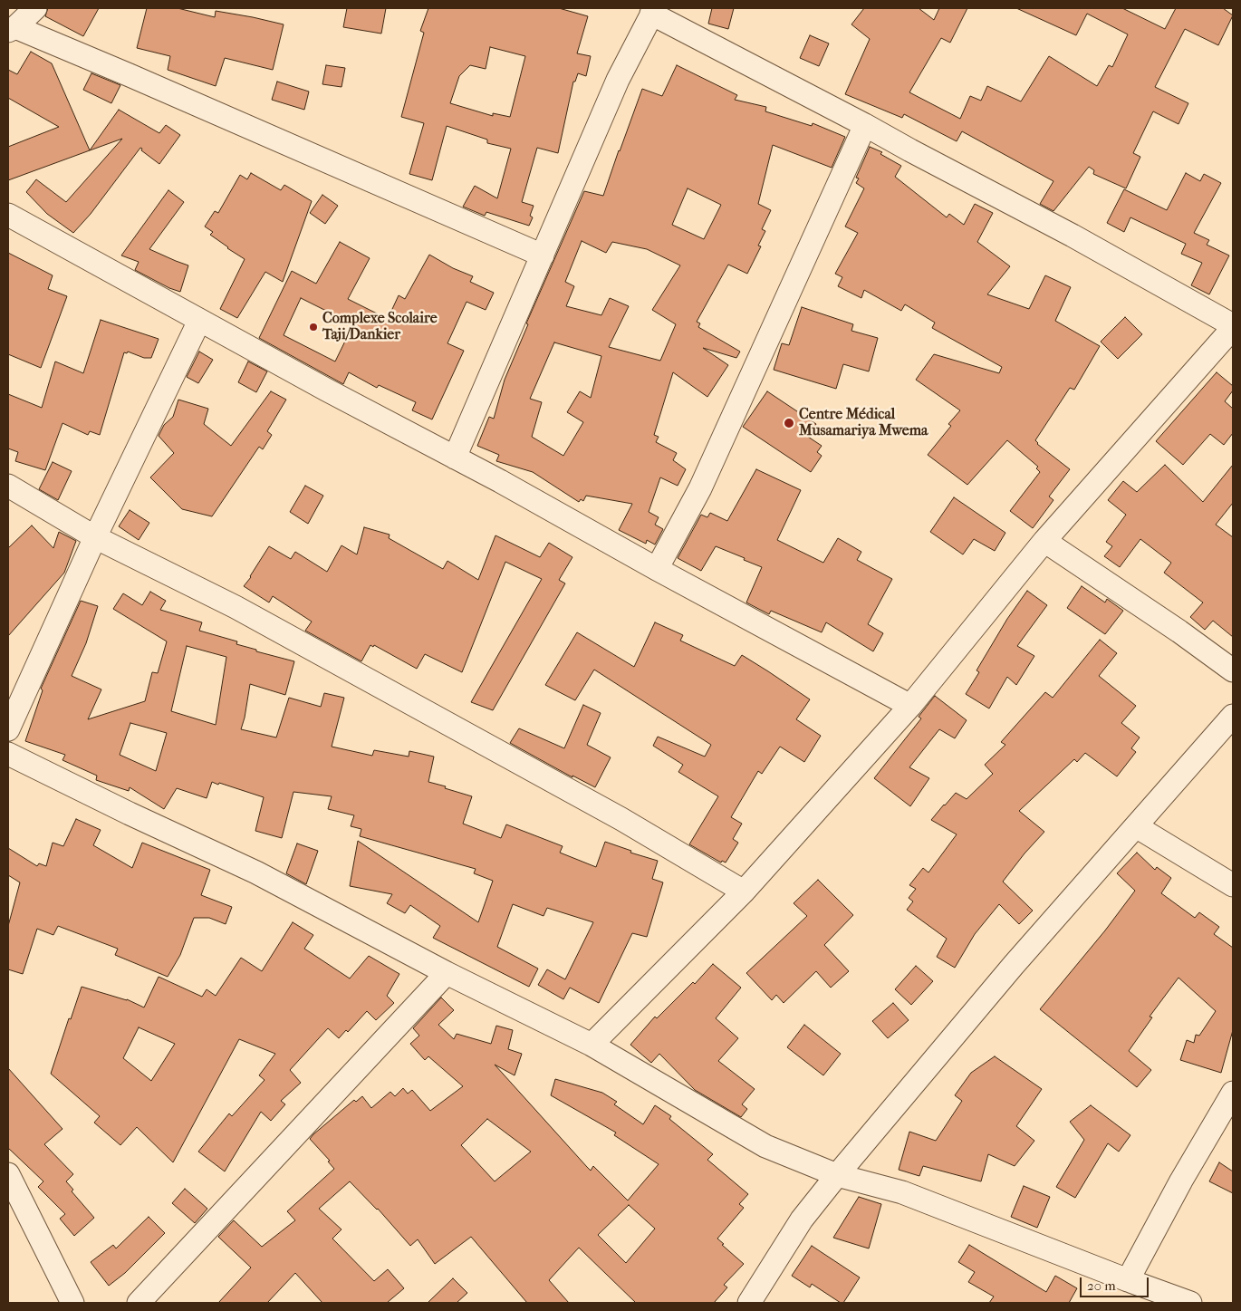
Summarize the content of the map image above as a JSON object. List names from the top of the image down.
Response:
{
  "places": ["Complexe Scolaire Taji/Dankier", "Centre Médical Musamariya Mwema"],
  "scale_bar": "20 m"
}
